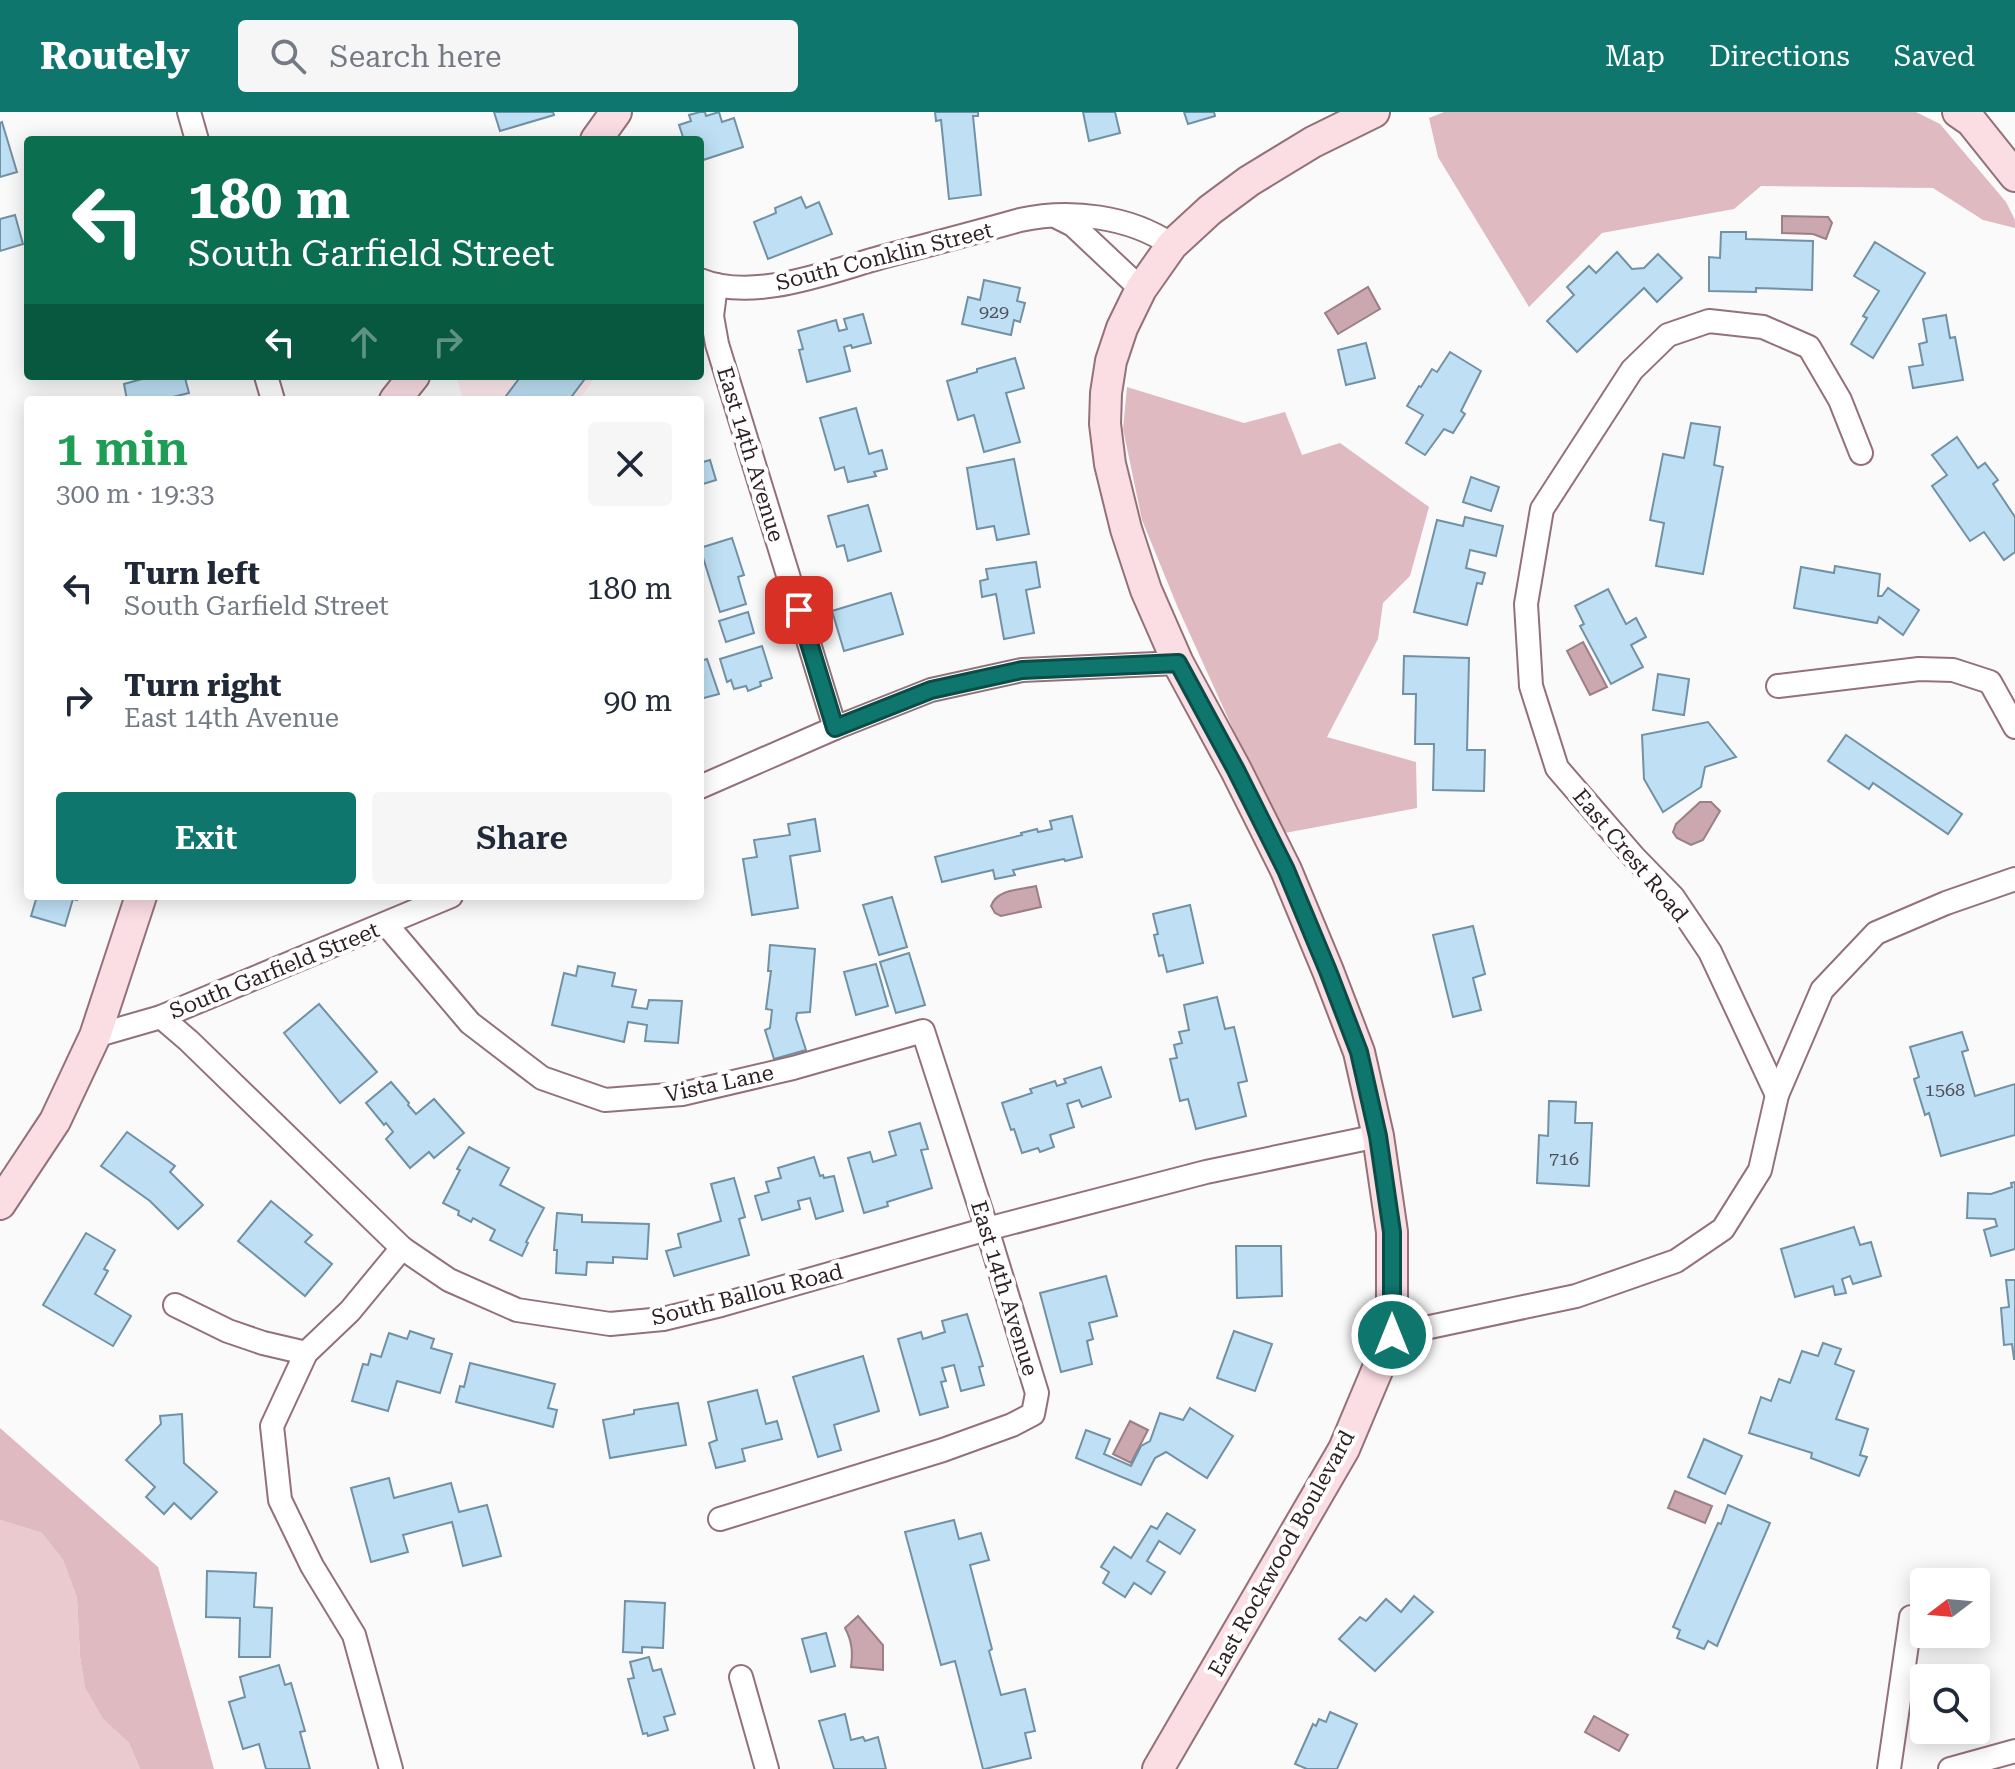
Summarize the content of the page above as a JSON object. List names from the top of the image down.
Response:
{
  "streets": {
    "street": [
      "South Conklin Street",
      "East 14th Avenue",
      "East Crest Road",
      "South Garfield Street",
      "Vista Lane",
      "South Ballou Road",
      "East Rockwood Boulevard"
    ]
  },
  "crossings": [
    ["South Conklin Street", "East 14th Avenue"],
    ["South Conklin Street", "East Rockwood Boulevard"],
    ["East 14th Avenue", "Vista Lane"],
    ["East 14th Avenue", "South Ballou Road"],
    ["South Garfield Street", "Vista Lane"],
    ["South Garfield Street", "South Ballou Road"],
    ["South Ballou Road", "East Rockwood Boulevard"]
  ],
  "house_numbers": ["929", "1568", "716"],
  "north": "left",
  "page": {
    "header": "Routely",
    "search": "Search here",
    "nav": ["Map", "Directions", "Saved"],
    "turn": ["180 m", "South Garfield Street"],
    "heading": ["1 min", "300 m · 19:33"],
    "list": [
      {
        "name": "Turn left",
        "note": "South Garfield Street",
        "value": "180 m"
      },
      {
        "name": "Turn right",
        "note": "East 14th Avenue",
        "value": "90 m"
      }
    ],
    "buttons": ["Exit", "Share"]
  }
}
